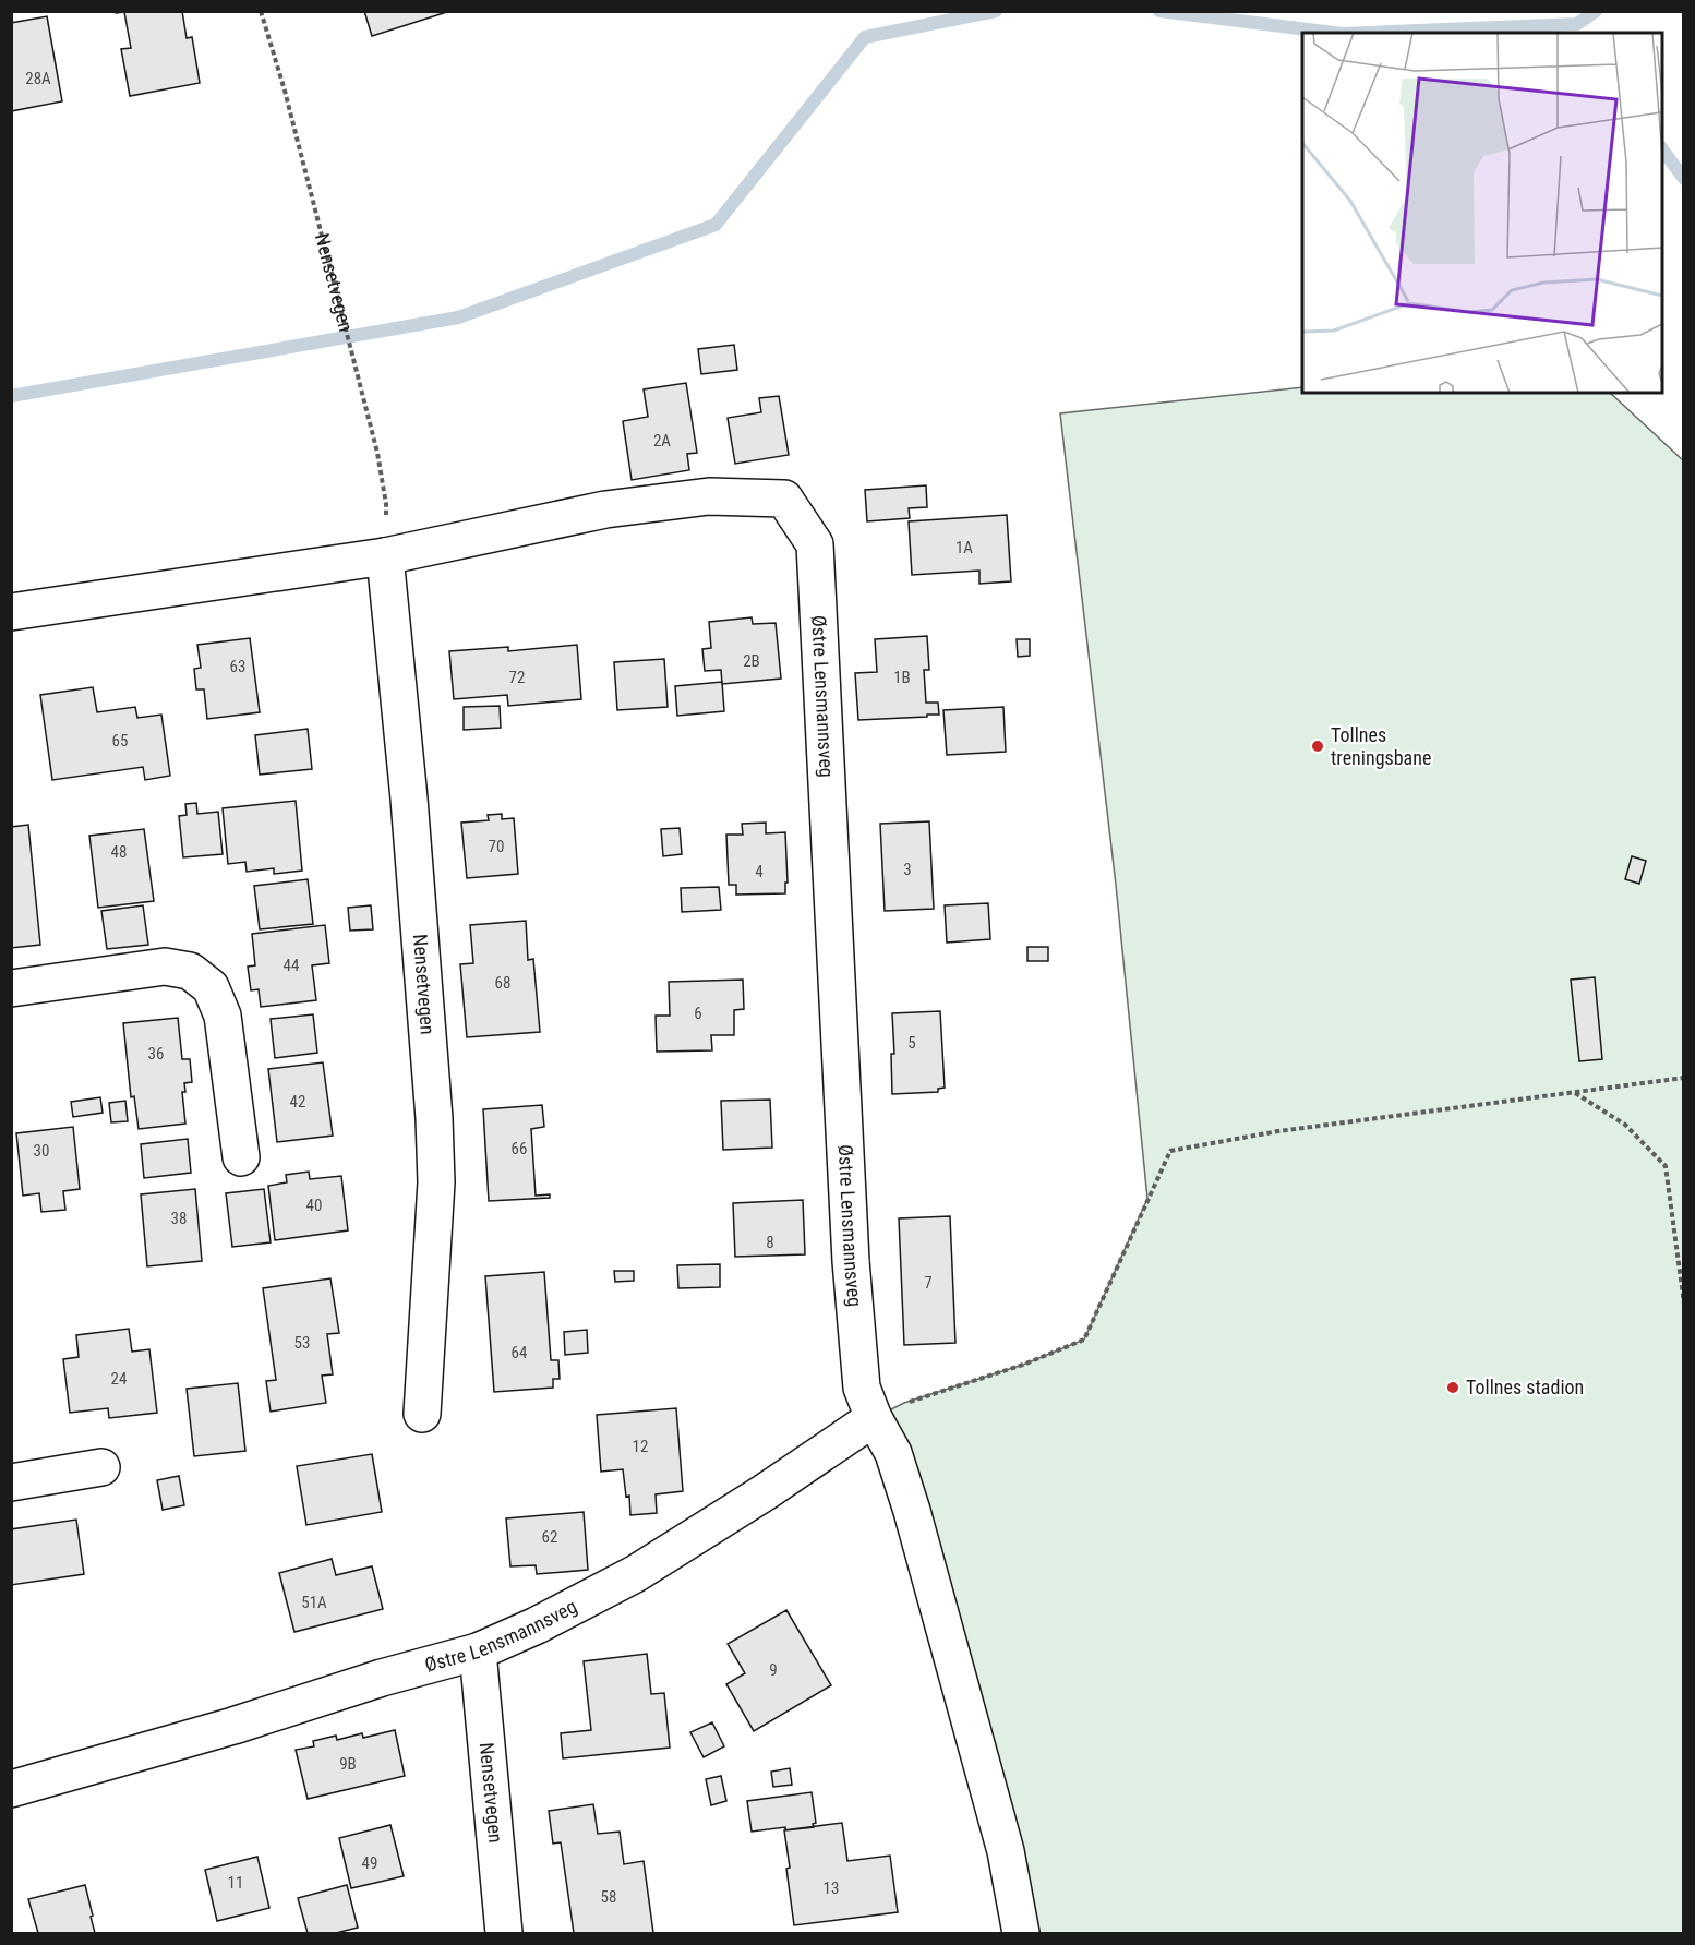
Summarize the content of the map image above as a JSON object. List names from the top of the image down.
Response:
{
  "streets": {
    "street": ["Nensetvegen", "Østre Lensmannsveg"]
  },
  "crossings": [
    ["Nensetvegen", "Østre Lensmannsveg"]
  ],
  "places": ["Tollnes treningsbane", "Tollnes stadion"],
  "house_numbers": [
    "28A",
    "2A",
    "1A",
    "2B",
    "63",
    "72",
    "1B",
    "65",
    "70",
    "48",
    "3",
    "4",
    "44",
    "68",
    "6",
    "5",
    "36",
    "42",
    "66",
    "30",
    "40",
    "38",
    "8",
    "7",
    "53",
    "64",
    "24",
    "12",
    "62",
    "51A",
    "9",
    "9B",
    "49",
    "11",
    "13",
    "58"
  ]
}
